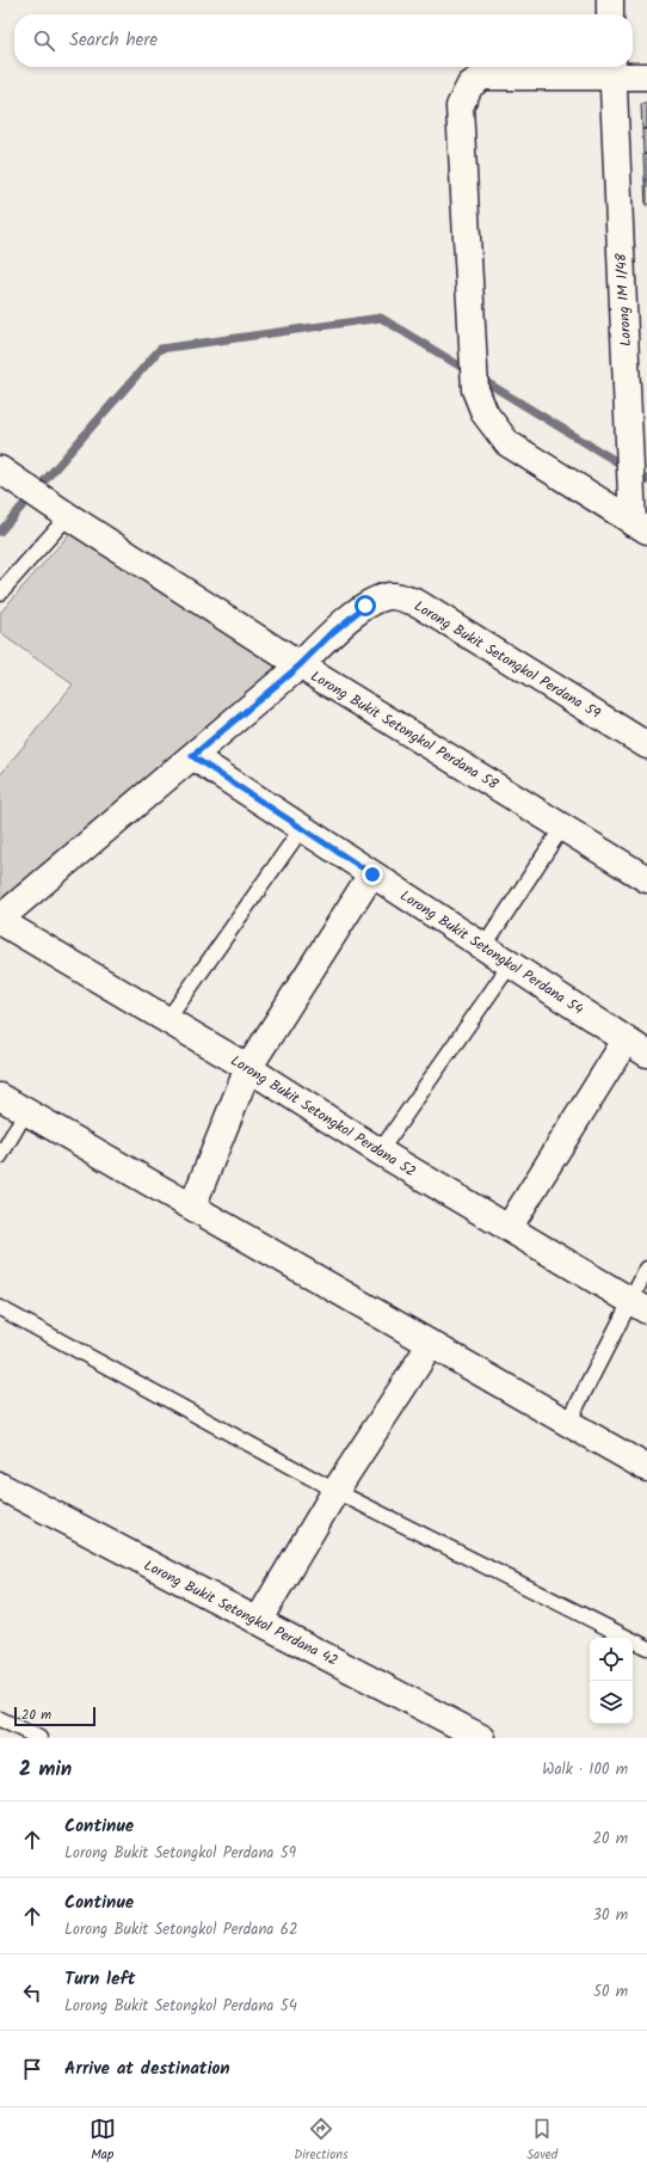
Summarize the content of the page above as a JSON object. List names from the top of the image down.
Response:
{
  "streets": {
    "street": [
      "Lorong IM 1/48",
      "Lorong Bukit Setongkol Perdana 59",
      "Lorong Bukit Setongkol Perdana 58",
      "Lorong Bukit Setongkol Perdana 54",
      "Lorong Bukit Setongkol Perdana 52",
      "Lorong Bukit Setongkol Perdana 42"
    ]
  },
  "crossings": [
    ["Lorong Bukit Setongkol Perdana 59", "Lorong Bukit Setongkol Perdana 58"],
    ["Lorong Bukit Setongkol Perdana 59", "Lorong Bukit Setongkol Perdana 54"],
    ["Lorong Bukit Setongkol Perdana 59", "Lorong Bukit Setongkol Perdana 52"]
  ],
  "scale_bar": "20 m",
  "page": {
    "search": "Search here",
    "scale": "20 m",
    "heading": ["2 min", "Walk · 100 m"],
    "list": [
      ["Continue", "Lorong Bukit Setongkol Perdana 59", "20 m"],
      ["Continue", "Lorong Bukit Setongkol Perdana 62", "30 m"],
      ["Turn left", "Lorong Bukit Setongkol Perdana 54", "50 m"],
      "Arrive at destination"
    ],
    "nav": ["Map", "Directions", "Saved"]
  }
}
